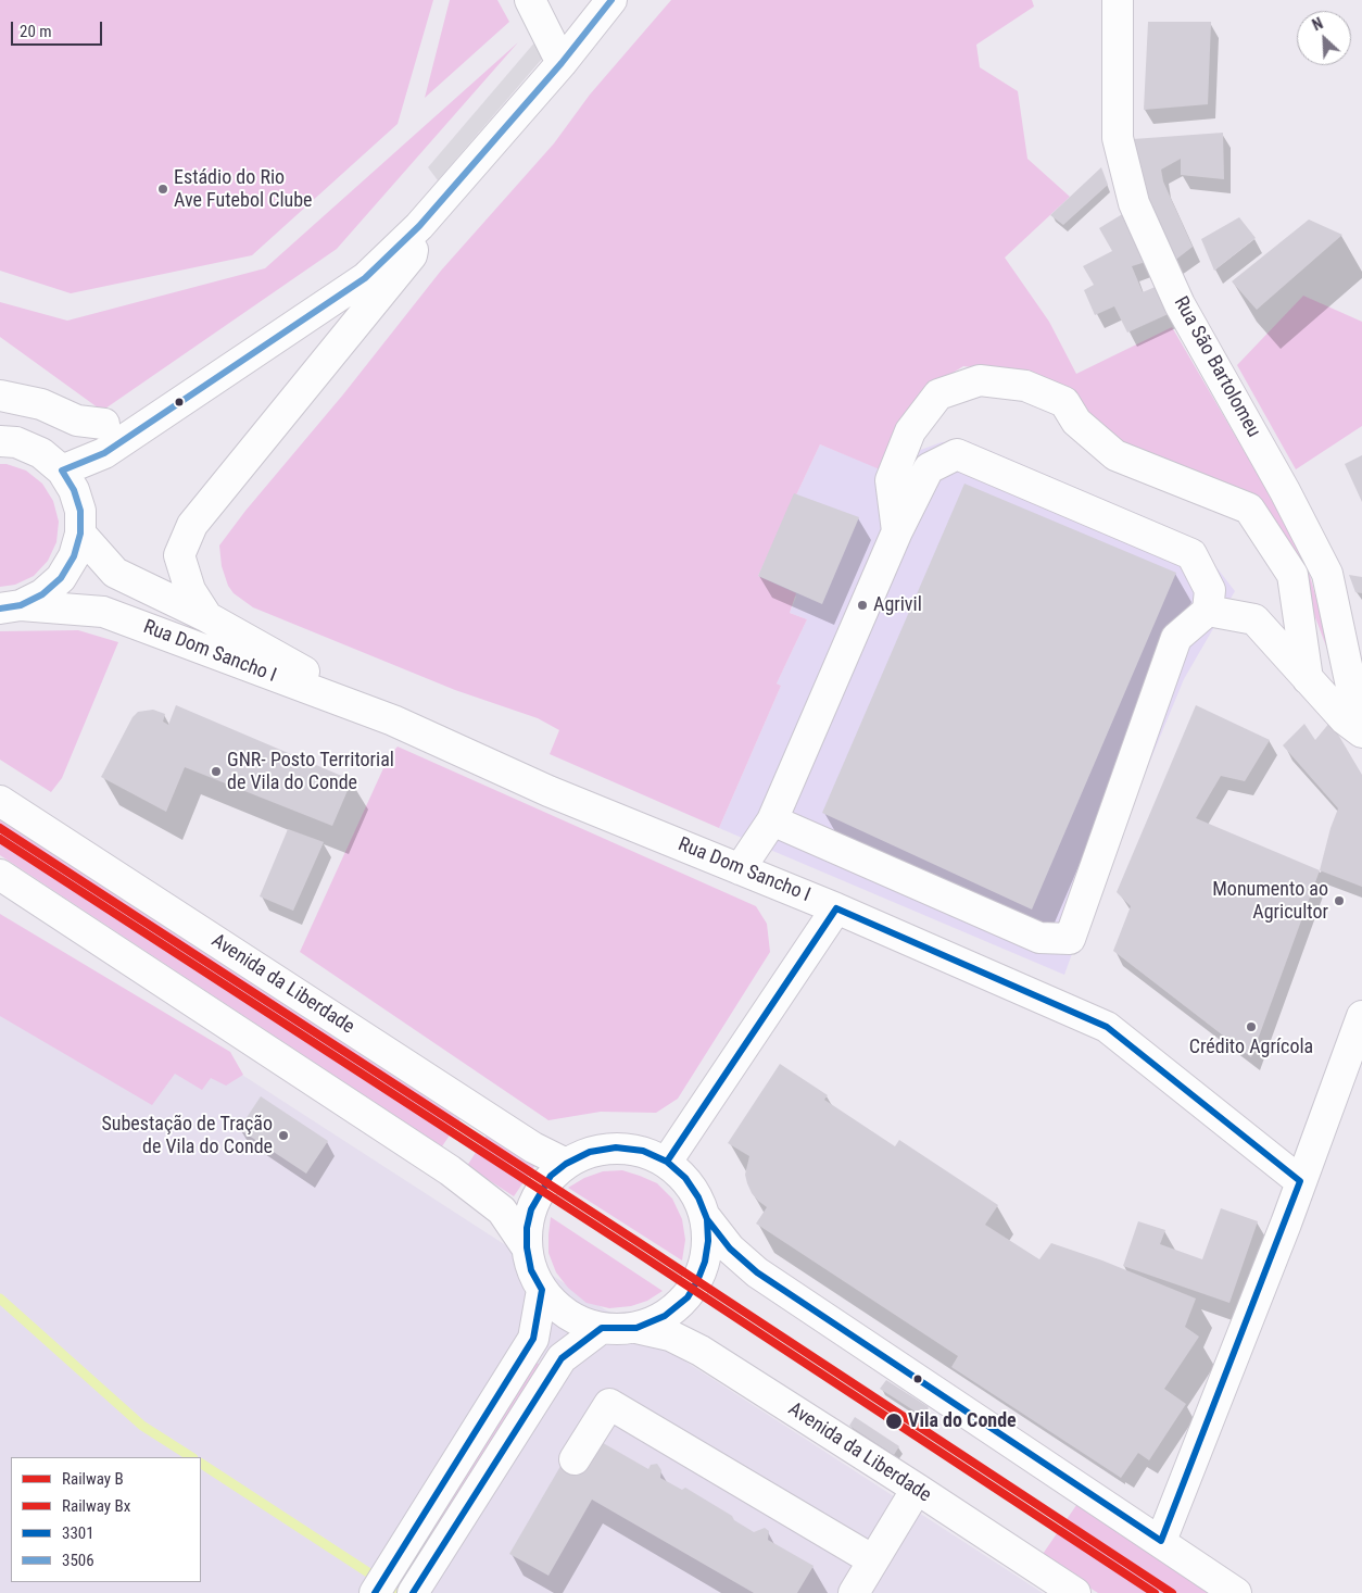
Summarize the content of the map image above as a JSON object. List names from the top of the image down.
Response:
{
  "streets": {
    "street": ["Rua São Bartolomeu", "Rua Dom Sancho I", "Avenida da Liberdade"]
  },
  "places": [
    "Estádio do Rio Ave Futebol Clube",
    "Agrivil",
    "GNR- Posto Territorial de Vila do Conde",
    "Monumento ao Agricultor",
    "Crédito Agrícola",
    "Subestação de Tração de Vila do Conde",
    "Vila do Conde"
  ],
  "lines": [
    "transit line 3506",
    "rail line B",
    "rail line Bx",
    "transit line 3301"
  ],
  "legend": [
    "Railway B",
    "Railway Bx",
    "3301",
    "3506"
  ],
  "scale_bar": "20 m",
  "north": "top left"
}
